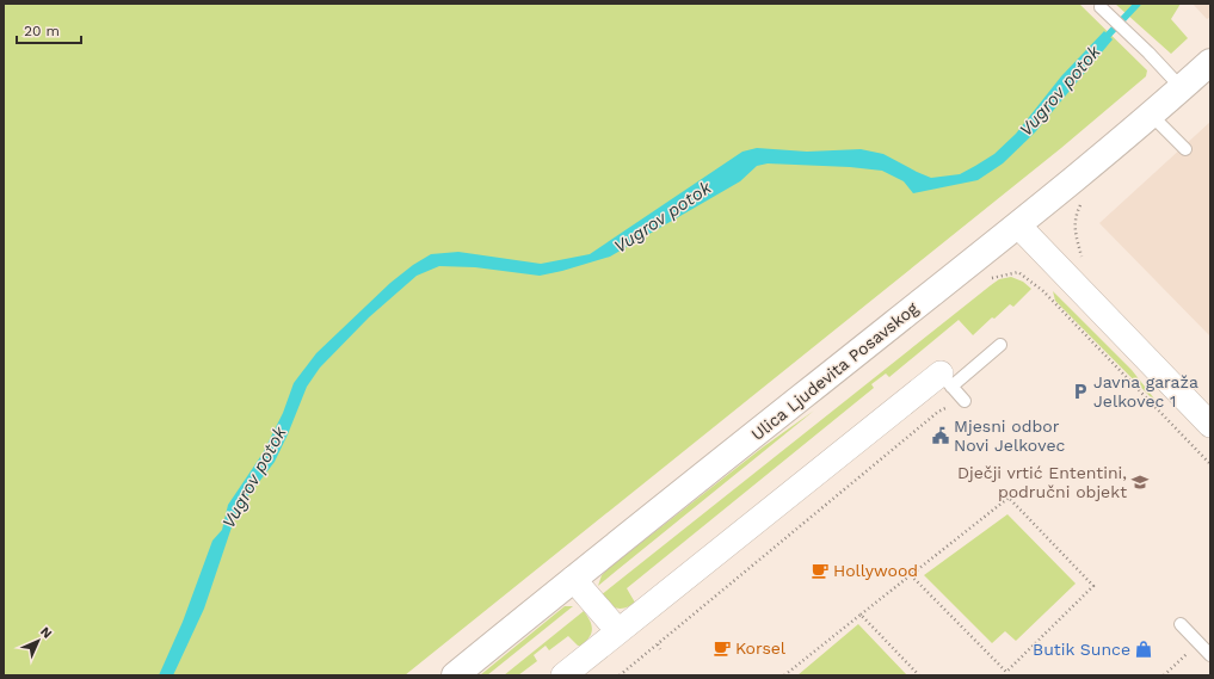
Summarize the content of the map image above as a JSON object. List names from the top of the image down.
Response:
{
  "streets": {
    "main road": ["Ulica Ljudevita Posavskog"]
  },
  "water": ["Vugrov potok"],
  "places": {
    "parking": ["Javna garaža Jelkovec 1"],
    "public building": ["Mjesni odbor Novi Jelkovec"],
    "school or university": ["Dječji vrtić Ententini, područni objekt"],
    "cafe": ["Hollywood", "Korsel"],
    "shop": ["Butik Sunce"]
  },
  "scale_bar": "20 m",
  "north": "top right"
}
